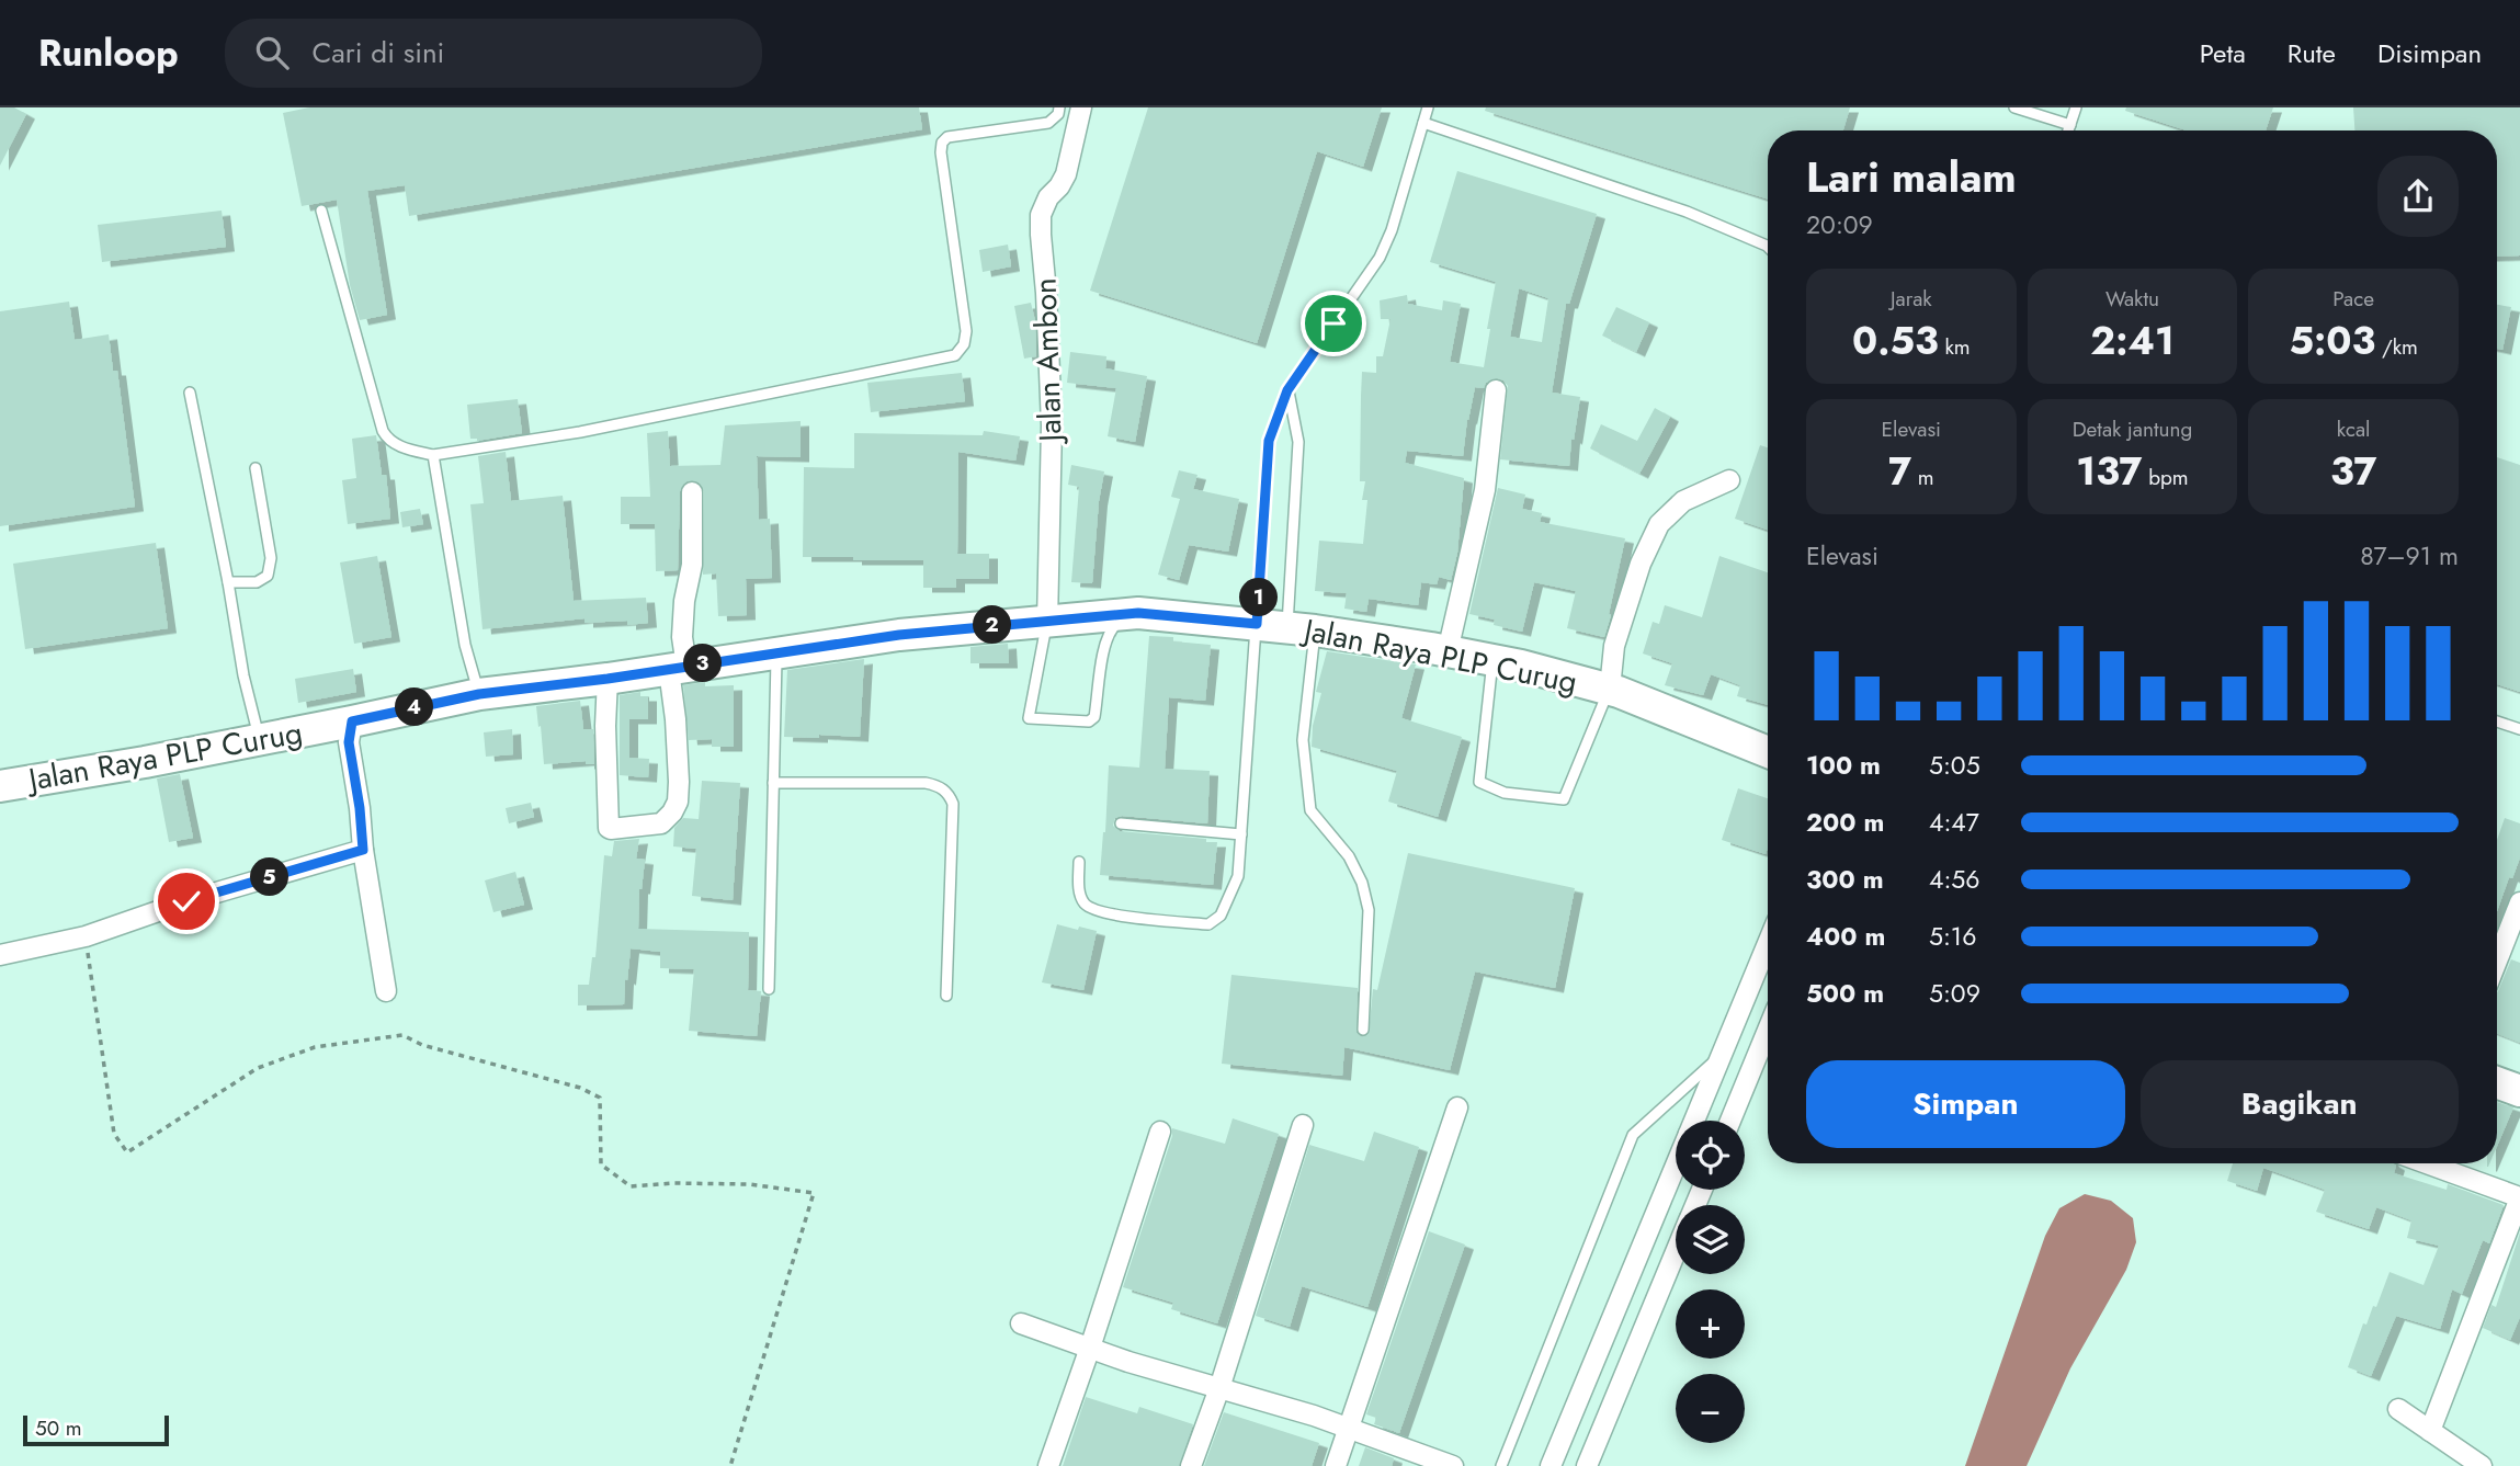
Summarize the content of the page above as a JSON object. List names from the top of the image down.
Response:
{
  "streets": {
    "main road": ["Jalan Raya PLP Curug"],
    "street": ["Jalan Ambon"]
  },
  "crossings": [
    ["Jalan Ambon", "Jalan Raya PLP Curug"]
  ],
  "scale_bar": "50 m",
  "page": {
    "header": "Runloop",
    "search": "Cari di sini",
    "nav": ["Peta", "Rute", "Disimpan"],
    "heading": ["Lari malam", "20:09"],
    "stats": [
      ["Jarak", "0.53 km"],
      ["Waktu", "2:41"],
      ["Pace", "5:03 /km"],
      ["Elevasi", "7 m"],
      ["Detak jantung", "137 bpm"],
      ["kcal", "37"]
    ],
    "chart": ["Elevasi", "87–91 m"],
    "pins": [
      "1",
      "2",
      "3",
      "4",
      "5"
    ],
    "list": [
      {
        "name": "100 m",
        "note": "5:05"
      },
      {
        "name": "200 m",
        "note": "4:47"
      },
      {
        "name": "300 m",
        "note": "4:56"
      },
      {
        "name": "400 m",
        "note": "5:16"
      },
      {
        "name": "500 m",
        "note": "5:09"
      }
    ],
    "buttons": ["Simpan", "Bagikan"],
    "map_buttons": ["+", "−"],
    "scale": "50 m"
  }
}
